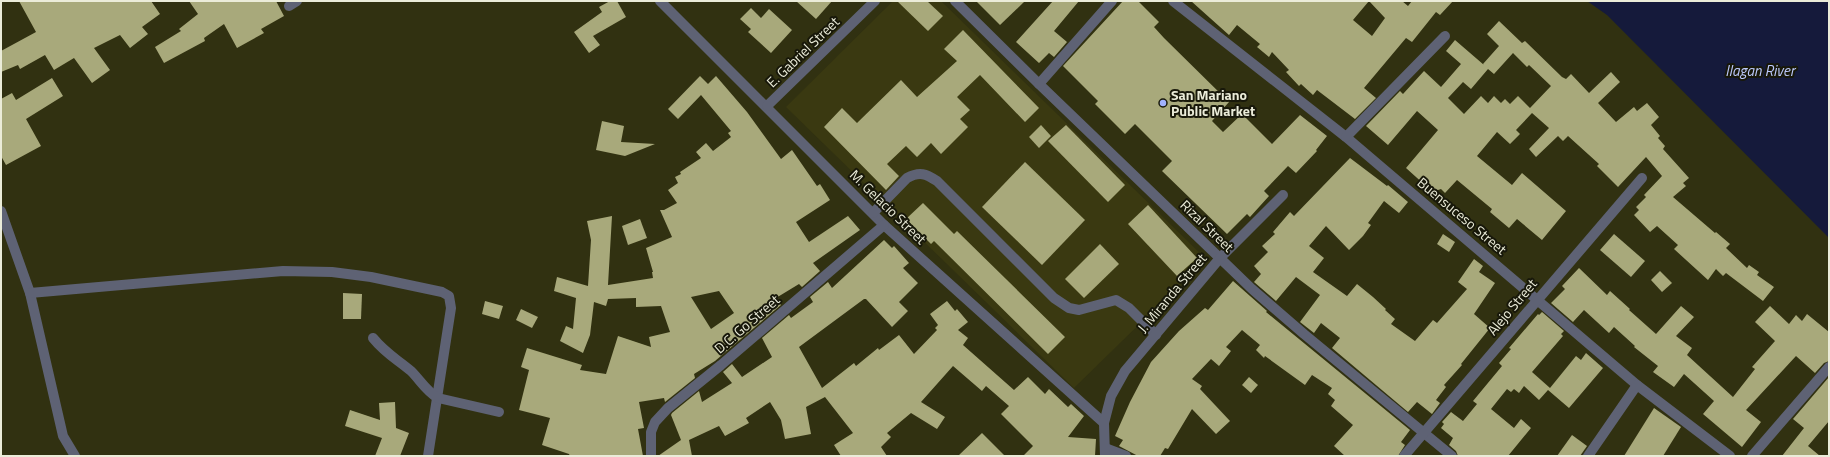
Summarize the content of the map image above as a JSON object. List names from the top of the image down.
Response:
{
  "streets": {
    "street": [
      "E. Gabriel Street",
      "M. Gelacio Street",
      "Buensuceso Street",
      "Rizal Street",
      "J. Miranda Street",
      "Alejo Street",
      "D.C. Go Street"
    ]
  },
  "crossings": [
    ["E. Gabriel Street", "M. Gelacio Street"],
    ["M. Gelacio Street", "J. Miranda Street"],
    ["M. Gelacio Street", "D.C. Go Street"],
    ["Buensuceso Street", "Alejo Street"],
    ["Rizal Street", "J. Miranda Street"],
    ["Rizal Street", "Alejo Street"]
  ],
  "water": ["Ilagan River"],
  "places": ["San Mariano Public Market"]
}
